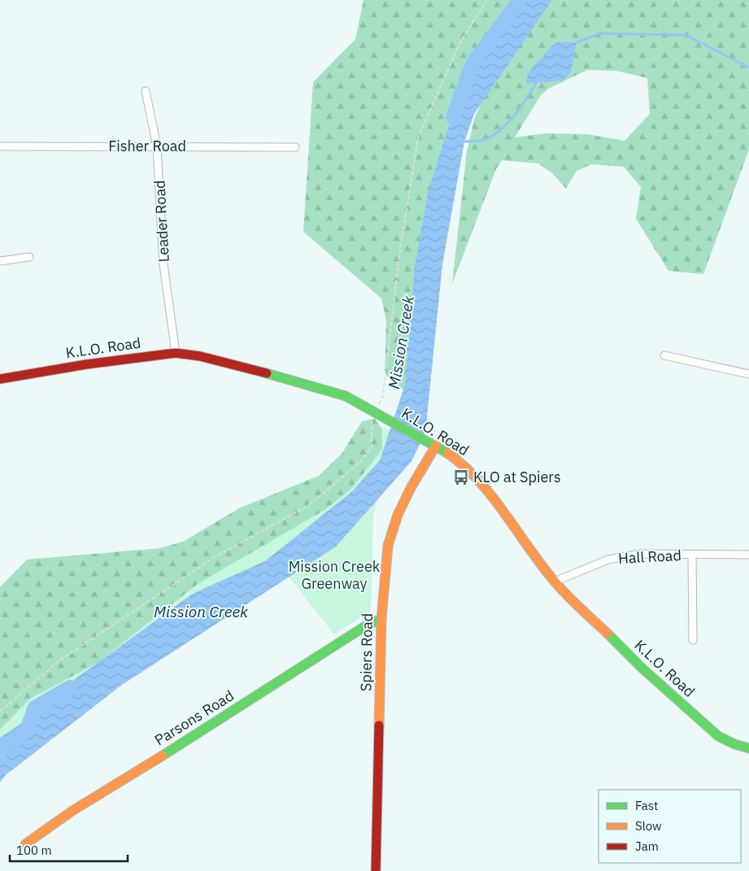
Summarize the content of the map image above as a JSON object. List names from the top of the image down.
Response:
{
  "streets": {
    "main road": ["K.L.O. Road", "Spiers Road", "Parsons Road"],
    "street": ["Fisher Road", "Leader Road", "Hall Road"]
  },
  "crossings": [
    ["Fisher Road", "Leader Road"],
    ["Leader Road", "K.L.O. Road"],
    ["K.L.O. Road", "Hall Road"],
    ["K.L.O. Road", "Spiers Road"],
    ["Spiers Road", "Parsons Road"]
  ],
  "water": ["Mission Creek"],
  "parks": ["Mission Creek Greenway"],
  "places": {
    "bus stop": ["KLO at Spiers"]
  },
  "legend": ["Fast", "Slow", "Jam"],
  "scale_bar": "100 m"
}
